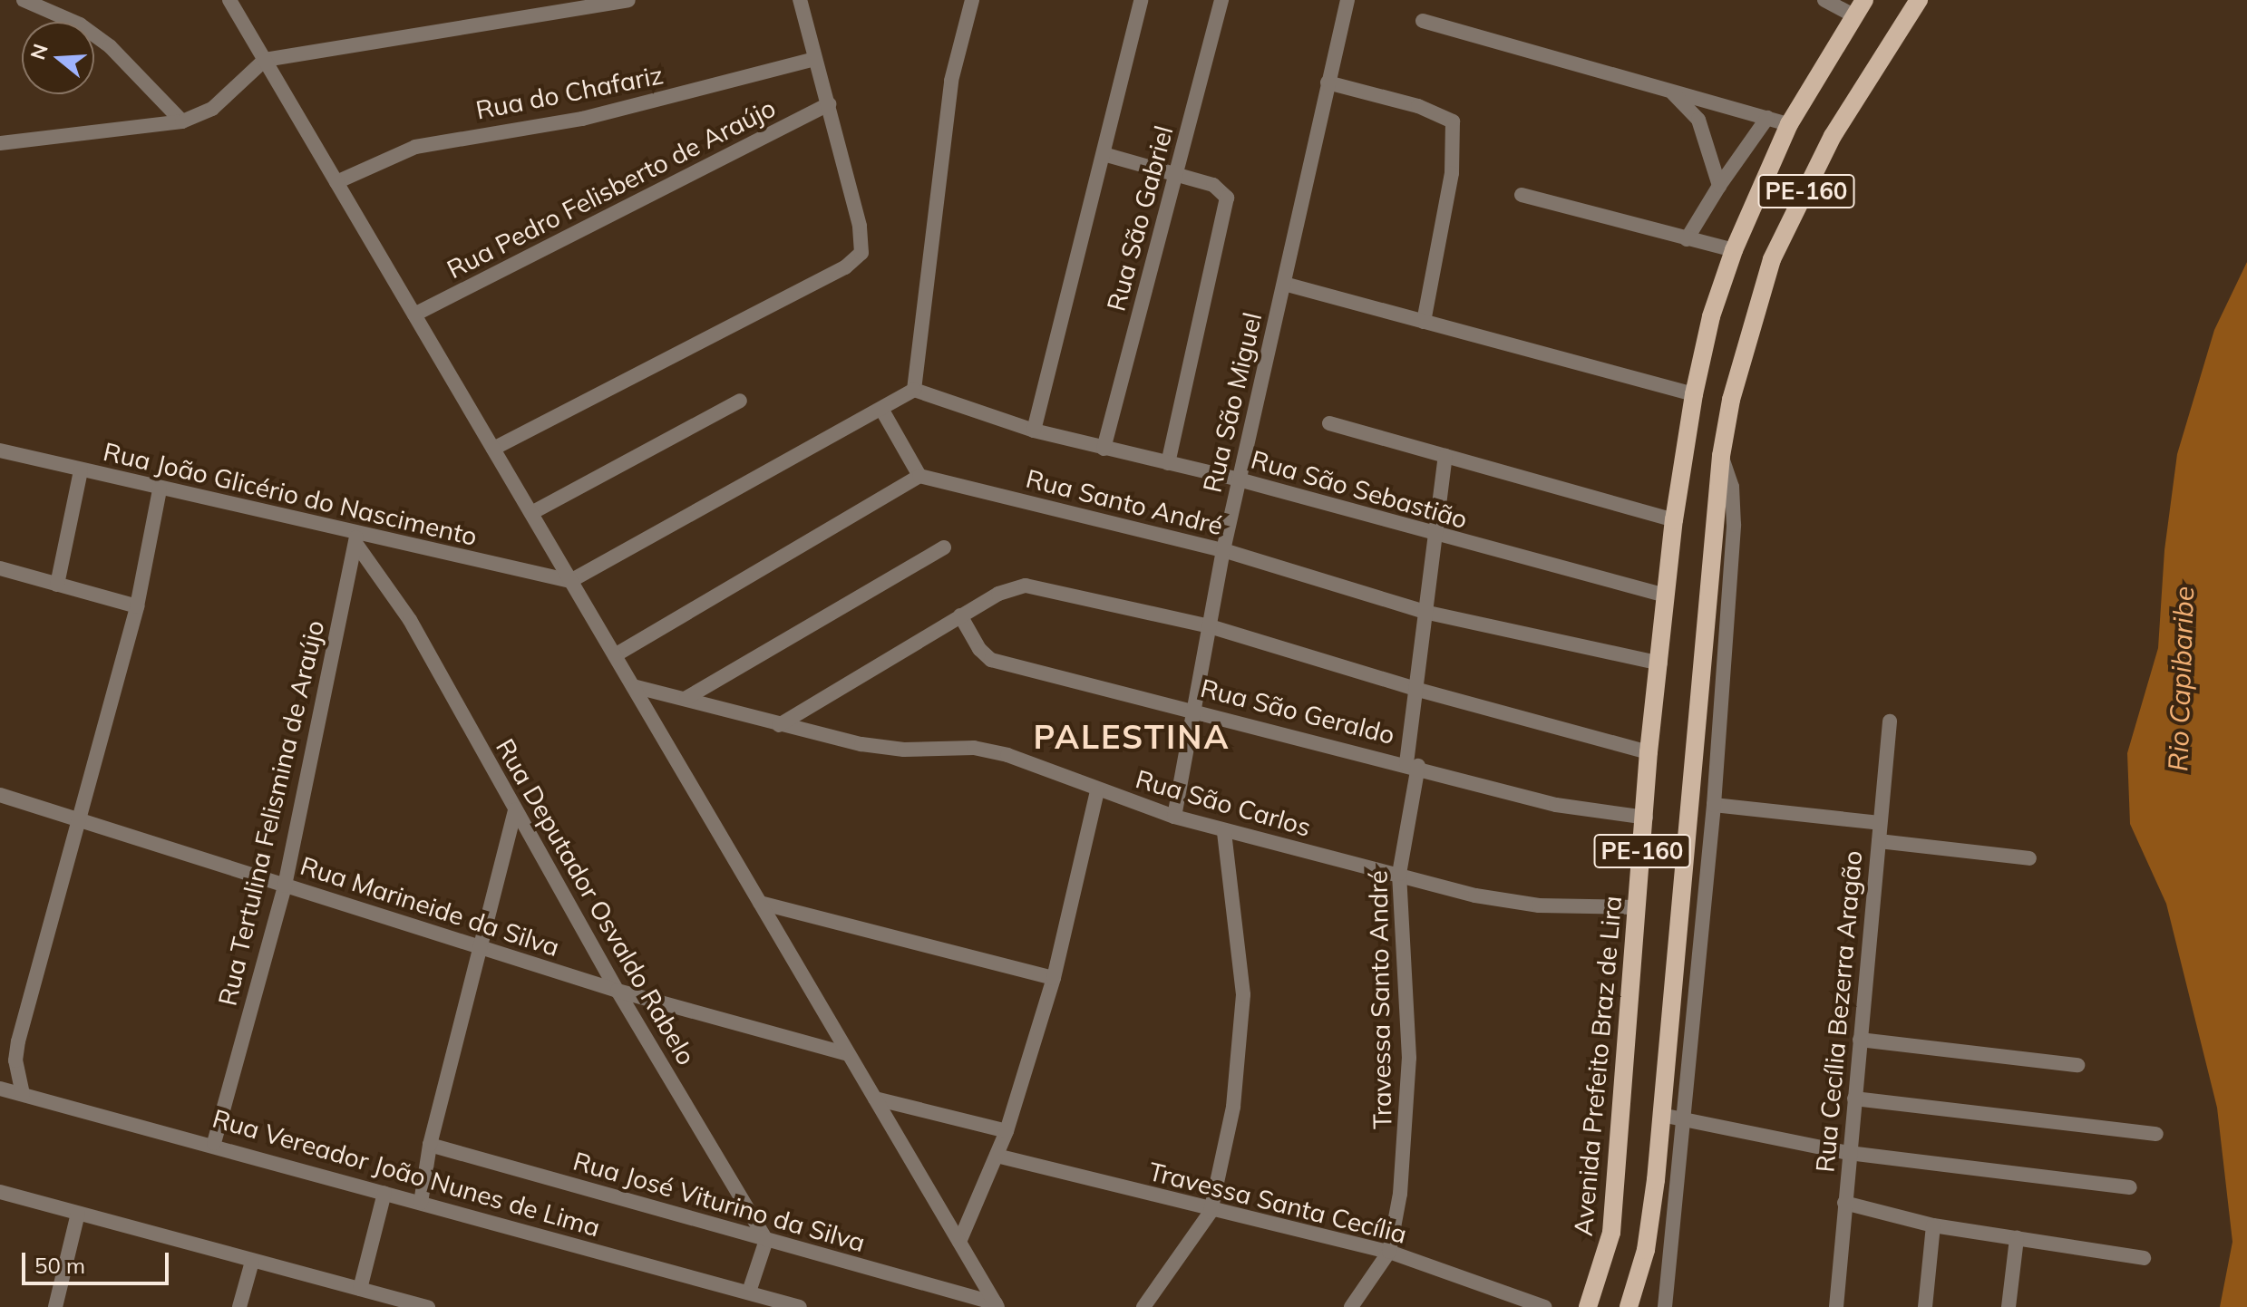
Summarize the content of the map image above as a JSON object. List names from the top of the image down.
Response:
{
  "streets": {
    "main road": ["PE-160", "Avenida Prefeito Braz de Lira"],
    "street": [
      "Rua do Chafariz",
      "Rua Pedro Felisberto de Araújo",
      "Rua São Gabriel",
      "Rua São Miguel",
      "Rua São Sebastião",
      "Rua João Glicério do Nascimento",
      "Rua Santo André",
      "Rua São Geraldo",
      "Rua São Carlos",
      "Rua Tertulina Felismina de Araújo",
      "Rua Deputador Osvaldo Rabelo",
      "Rua Marineide da Silva",
      "Travessa Santo André",
      "Rua Cecília Bezerra Aragão",
      "Rua Vereador João Nunes de Lima",
      "Rua José Viturino da Silva",
      "Travessa Santa Cecília"
    ]
  },
  "crossings": [
    ["PE-160", "Avenida Prefeito Braz de Lira"],
    ["Rua São Gabriel", "Rua São Sebastião"],
    ["Rua São Miguel", "Rua São Sebastião"],
    ["Rua São Miguel", "Rua Santo André"],
    ["Rua São Miguel", "Rua São Geraldo"],
    ["Rua São Miguel", "Rua São Carlos"],
    ["Rua São Sebastião", "Travessa Santo André"],
    ["Rua São Sebastião", "Avenida Prefeito Braz de Lira"],
    ["Rua João Glicério do Nascimento", "Rua Tertulina Felismina de Araújo"],
    ["Rua João Glicério do Nascimento", "Rua Deputador Osvaldo Rabelo"],
    ["Rua Santo André", "Travessa Santo André"],
    ["Rua Santo André", "Avenida Prefeito Braz de Lira"],
    ["Rua São Geraldo", "Travessa Santo André"],
    ["Rua São Geraldo", "Avenida Prefeito Braz de Lira"],
    ["Rua São Carlos", "Travessa Santo André"],
    ["Rua São Carlos", "Avenida Prefeito Braz de Lira"],
    ["Rua Tertulina Felismina de Araújo", "Rua Deputador Osvaldo Rabelo"],
    ["Rua Tertulina Felismina de Araújo", "Rua Marineide da Silva"],
    ["Rua Tertulina Felismina de Araújo", "Rua Vereador João Nunes de Lima"],
    ["Rua Deputador Osvaldo Rabelo", "Rua Marineide da Silva"],
    ["Rua Deputador Osvaldo Rabelo", "Rua José Viturino da Silva"],
    ["Travessa Santo André", "Travessa Santa Cecília"]
  ],
  "districts": ["PALESTINA"],
  "water": ["Rio Capibaribe"],
  "scale_bar": "50 m",
  "north": "left"
}
